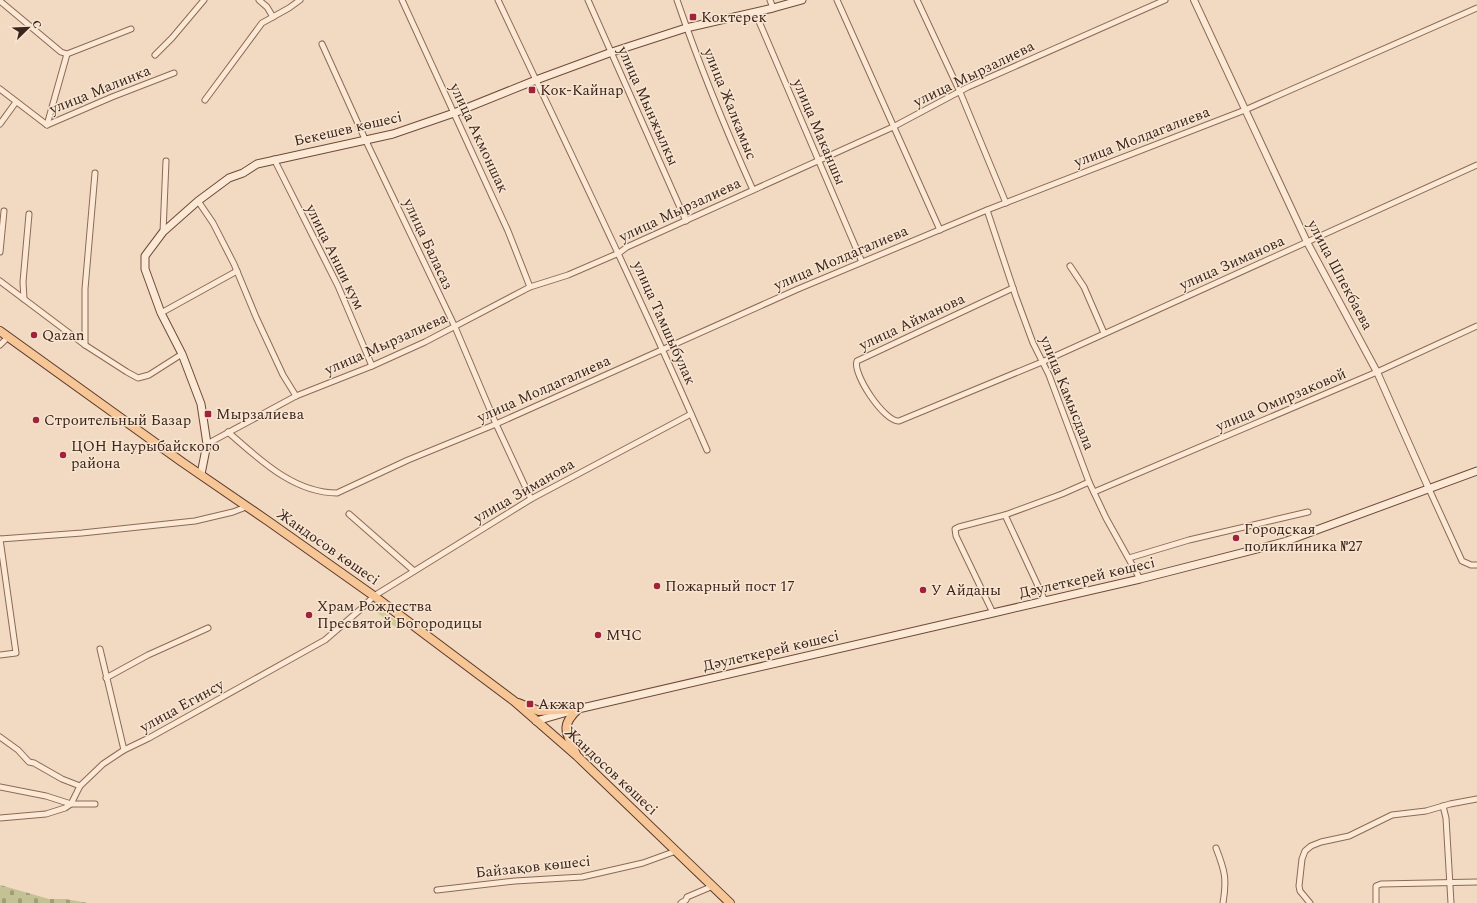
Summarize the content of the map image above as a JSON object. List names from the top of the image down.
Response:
{
  "streets": {
    "main road": ["Бекешев көшесі", "Жандосов көшесі", "Дәулеткерей көшесі"],
    "street": [
      "улица Мырзалиева",
      "улица Малинка",
      "улица Жалкамыс",
      "улица Мынжылкы",
      "улица Маканшы",
      "улица Молдагалиева",
      "улица Акмоншак",
      "улица Баласаз",
      "улица Анши кум",
      "улица Зиманова",
      "улица Шпекбаева",
      "улица Айманова",
      "улица Тамшыбулак",
      "улица Камысдала",
      "улица Омирзаковой",
      "улица Егинсу",
      "Байзақов көшесі"
    ]
  },
  "crossings": [
    ["улица Мырзалиева", "улица Жалкамыс"],
    ["улица Мырзалиева", "улица Мынжылкы"],
    ["улица Мырзалиева", "Бекешев көшесі"],
    ["улица Мырзалиева", "улица Маканшы"],
    ["улица Мырзалиева", "улица Молдагалиева"],
    ["улица Мырзалиева", "улица Акмоншак"],
    ["улица Мырзалиева", "улица Баласаз"],
    ["улица Мырзалиева", "улица Анши кум"],
    ["улица Мырзалиева", "улица Тамшыбулак"],
    ["улица Жалкамыс", "Бекешев көшесі"],
    ["улица Мынжылкы", "Бекешев көшесі"],
    ["Бекешев көшесі", "улица Маканшы"],
    ["Бекешев көшесі", "улица Акмоншак"],
    ["Бекешев көшесі", "улица Баласаз"],
    ["Бекешев көшесі", "улица Анши кум"],
    ["Бекешев көшесі", "улица Тамшыбулак"],
    ["Бекешев көшесі", "Жандосов көшесі"],
    ["улица Маканшы", "улица Молдагалиева"],
    ["улица Молдагалиева", "улица Баласаз"],
    ["улица Молдагалиева", "улица Шпекбаева"],
    ["улица Молдагалиева", "улица Тамшыбулак"],
    ["улица Молдагалиева", "улица Камысдала"],
    ["улица Баласаз", "улица Зиманова"],
    ["улица Зиманова", "улица Шпекбаева"],
    ["улица Зиманова", "улица Айманова"],
    ["улица Зиманова", "улица Тамшыбулак"],
    ["улица Зиманова", "улица Камысдала"],
    ["улица Зиманова", "Жандосов көшесі"],
    ["улица Зиманова", "улица Егинсу"],
    ["улица Шпекбаева", "улица Омирзаковой"],
    ["улица Шпекбаева", "Дәулеткерей көшесі"],
    ["улица Айманова", "улица Камысдала"],
    ["улица Камысдала", "улица Омирзаковой"],
    ["улица Камысдала", "Дәулеткерей көшесі"],
    ["Жандосов көшесі", "Дәулеткерей көшесі"],
    ["Жандосов көшесі", "улица Егинсу"],
    ["Жандосов көшесі", "Байзақов көшесі"]
  ],
  "places": {
    "transit": [
      "Коктерек",
      "Кок-Кайнар",
      "Мырзалиева",
      "Акжар"
    ],
    "other": [
      "Qazan",
      "Строительный Базар",
      "ЦОН Наурыбайского района",
      "Городская поликлиника №27",
      "Пожарный пост 17",
      "У Айданы",
      "Храм Рождества Пресвятой Богородицы",
      "МЧС"
    ]
  },
  "north": "top right"
}
